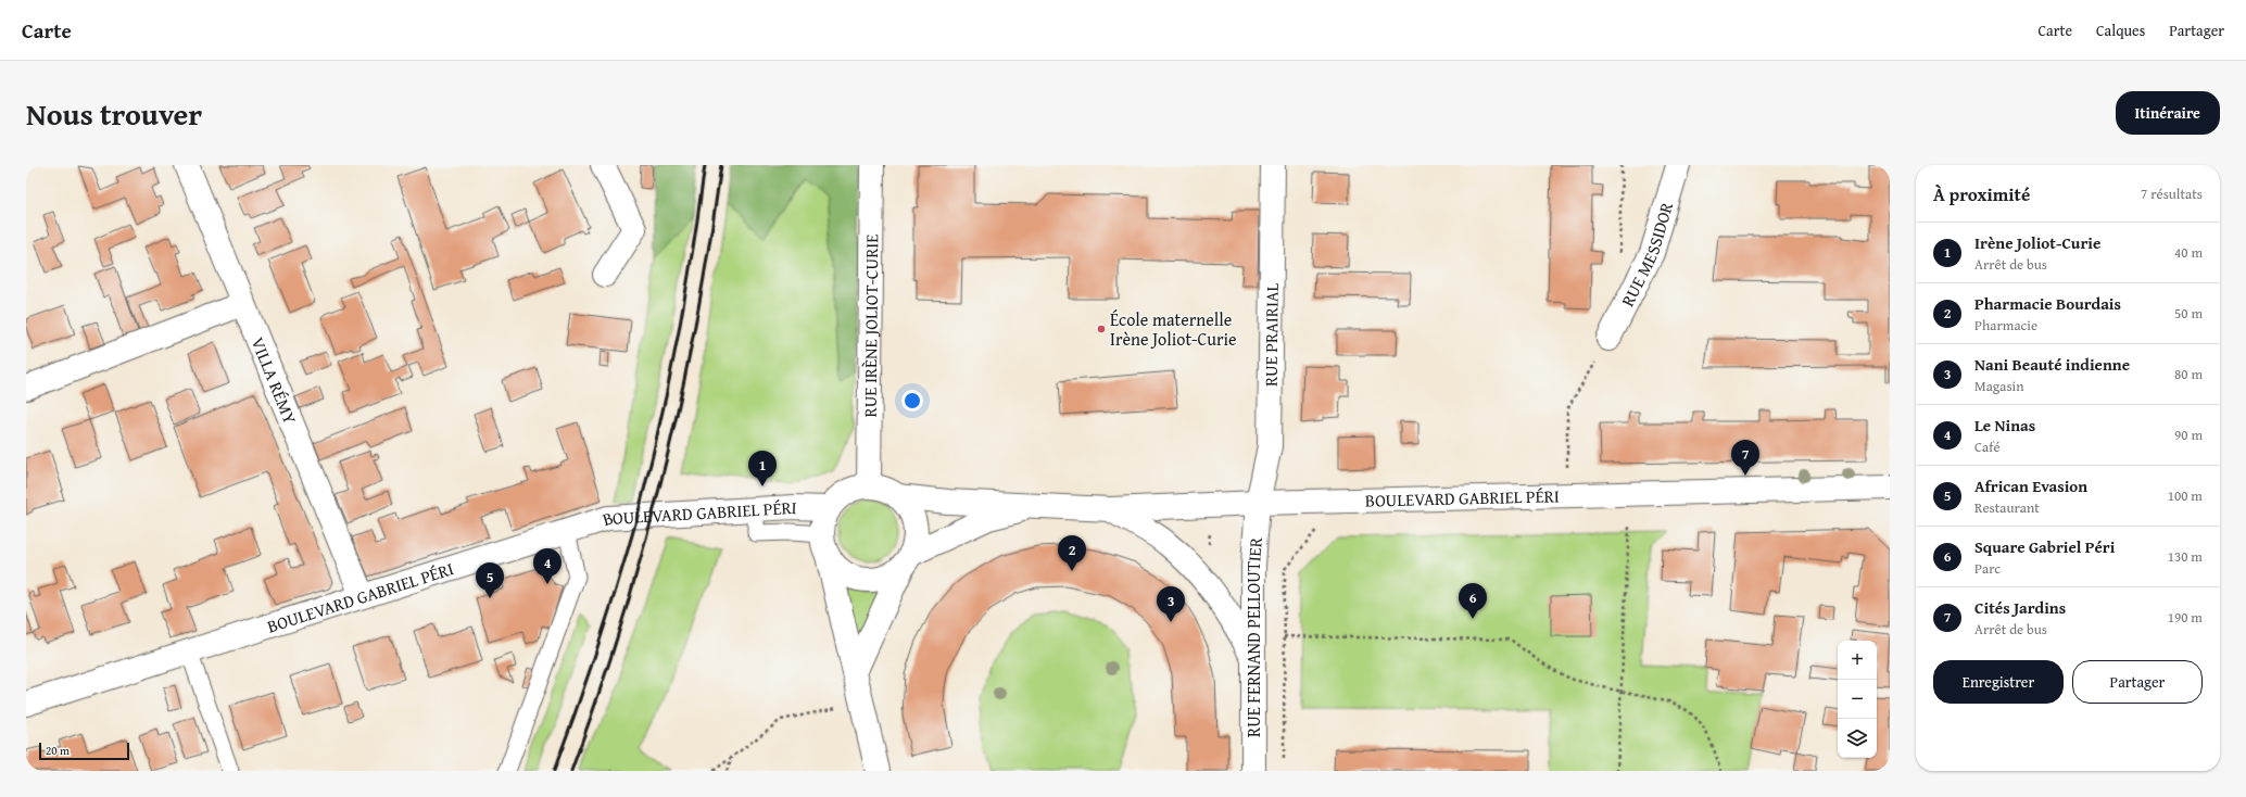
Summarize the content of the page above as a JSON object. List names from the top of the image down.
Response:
{
  "streets": {
    "street": [
      "RUE MESSIDOR",
      "RUE IRÈNE JOLIOT-CURIE",
      "RUE PRAIRIAL",
      "VILLA RÉMY",
      "BOULEVARD GABRIEL PÉRI",
      "RUE FERNAND PELLOUTIER"
    ]
  },
  "crossings": [
    ["RUE IRÈNE JOLIOT-CURIE", "BOULEVARD GABRIEL PÉRI"],
    ["RUE PRAIRIAL", "BOULEVARD GABRIEL PÉRI"],
    ["RUE PRAIRIAL", "RUE FERNAND PELLOUTIER"],
    ["VILLA RÉMY", "BOULEVARD GABRIEL PÉRI"],
    ["BOULEVARD GABRIEL PÉRI", "RUE FERNAND PELLOUTIER"]
  ],
  "places": ["École maternelle Irène Joliot-Curie"],
  "scale_bar": "20 m",
  "page": {
    "header": "Carte",
    "nav": ["Carte", "Calques", "Partager"],
    "title": "Nous trouver",
    "buttons": [
      "Itinéraire",
      ["Enregistrer", "Partager"]
    ],
    "heading": ["À proximité", "7 résultats"],
    "list": [
      {
        "mark": "1",
        "name": "Irène Joliot-Curie",
        "note": "Arrêt de bus",
        "value": "40 m"
      },
      {
        "mark": "2",
        "name": "Pharmacie Bourdais",
        "note": "Pharmacie",
        "value": "50 m"
      },
      {
        "mark": "3",
        "name": "Nani Beauté indienne",
        "note": "Magasin",
        "value": "80 m"
      },
      {
        "mark": "4",
        "name": "Le Ninas",
        "note": "Café",
        "value": "90 m"
      },
      {
        "mark": "5",
        "name": "African Evasion",
        "note": "Restaurant",
        "value": "100 m"
      },
      {
        "mark": "6",
        "name": "Square Gabriel Péri",
        "note": "Parc",
        "value": "130 m"
      },
      {
        "mark": "7",
        "name": "Cités Jardins",
        "note": "Arrêt de bus",
        "value": "190 m"
      }
    ],
    "pins": [
      "7",
      "1",
      "2",
      "4",
      "5",
      "6",
      "3"
    ],
    "map_buttons": ["+", "−"],
    "scale": "20 m"
  }
}
